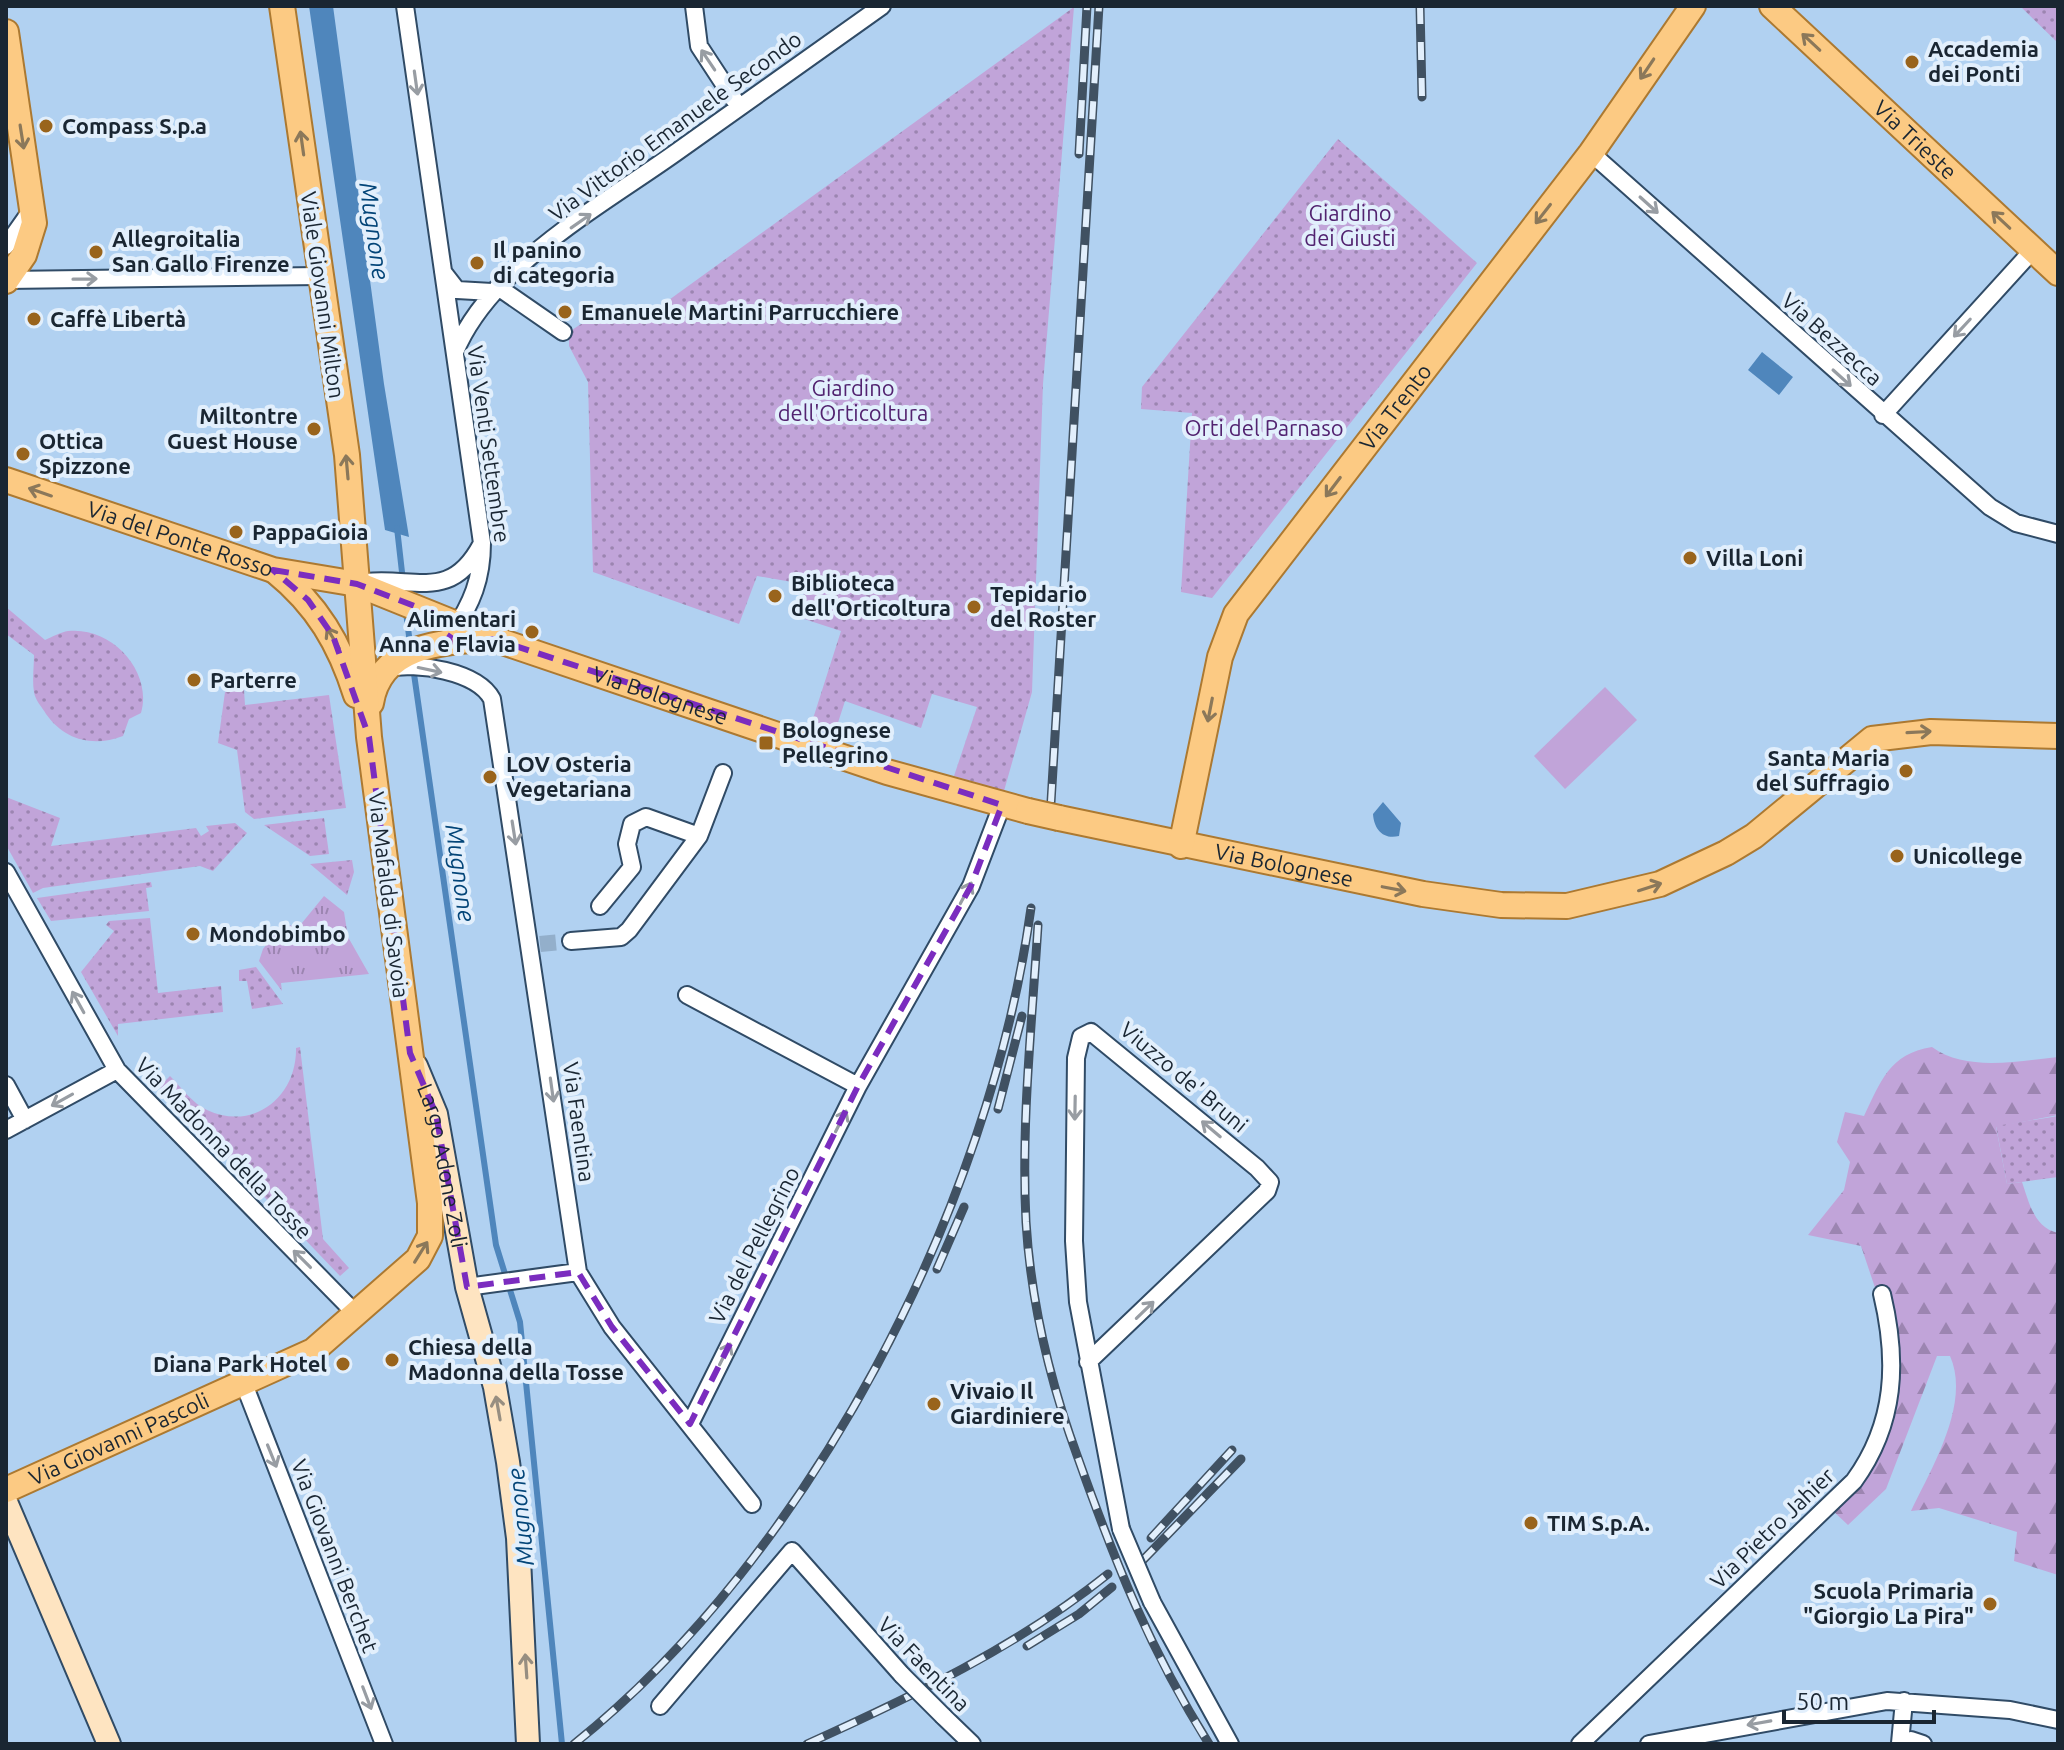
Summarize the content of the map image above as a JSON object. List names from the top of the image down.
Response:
{
  "streets": {
    "main road": [
      "Via Trieste",
      "Viale Giovanni Milton",
      "Via Trento",
      "Via del Ponte Rosso",
      "Via Bolognese",
      "Via Mafalda di Savoia",
      "Largo Adone Zoli",
      "Via Giovanni Pascoli"
    ],
    "street": [
      "Via Vittorio Emanuele Secondo",
      "Via Bezzecca",
      "Via Venti Settembre",
      "Viuzzo de' Bruni",
      "Via Faentina",
      "Via Madonna della Tosse",
      "Via del Pellegrino",
      "Via Pietro Jahier",
      "Via Giovanni Berchet"
    ]
  },
  "crossings": [
    ["Via Vittorio Emanuele Secondo", "Via Venti Settembre"],
    ["Viale Giovanni Milton", "Via del Ponte Rosso"],
    ["Viale Giovanni Milton", "Via Mafalda di Savoia"],
    ["Via Bezzecca", "Via Trento"],
    ["Via Trento", "Via Bolognese"],
    ["Via Venti Settembre", "Via del Ponte Rosso"],
    ["Via Venti Settembre", "Via Bolognese"],
    ["Via del Ponte Rosso", "Via Bolognese"],
    ["Via del Ponte Rosso", "Via Mafalda di Savoia"],
    ["Via Bolognese", "Via del Pellegrino"],
    ["Via Mafalda di Savoia", "Largo Adone Zoli"],
    ["Via Faentina", "Via del Pellegrino"],
    ["Via Madonna della Tosse", "Largo Adone Zoli"],
    ["Via Madonna della Tosse", "Via Giovanni Pascoli"],
    ["Largo Adone Zoli", "Via Giovanni Pascoli"],
    ["Via Giovanni Pascoli", "Via Giovanni Berchet"]
  ],
  "one_way": [
    "Via Vittorio Emanuele Secondo",
    "Via Trieste",
    "Viale Giovanni Milton",
    "Via Bezzecca",
    "Via Trento",
    "Via Venti Settembre",
    "Via del Ponte Rosso",
    "Via Bolognese",
    "Via Faentina",
    "Via Madonna della Tosse",
    "Via del Pellegrino",
    "Via Giovanni Berchet"
  ],
  "water": ["Mugnone"],
  "parks": ["Giardino dei Giusti", "Giardino dell'Orticoltura", "Orti del Parnaso"],
  "places": {
    "other": [
      "Accademia dei Ponti",
      "Compass S.p.a",
      "Allegroitalia San Gallo Firenze",
      "Il panino di categoria",
      "Emanuele Martini Parrucchiere",
      "Caffè Libertà",
      "Miltontre Guest House",
      "Ottica Spizzone",
      "PappaGioia",
      "Villa Loni",
      "Biblioteca dell'Orticoltura",
      "Tepidario del Roster",
      "Alimentari Anna e Flavia",
      "Parterre",
      "Santa Maria del Suffragio",
      "LOV Osteria Vegetariana",
      "Unicollege",
      "Mondobimbo",
      "Chiesa della Madonna della Tosse",
      "Diana Park Hotel",
      "Vivaio Il Giardiniere",
      "TIM S.p.A.",
      "Scuola Primaria \"Giorgio La Pira\""
    ],
    "transit": ["Bolognese Pellegrino"]
  },
  "scale_bar": "50 m"
}
